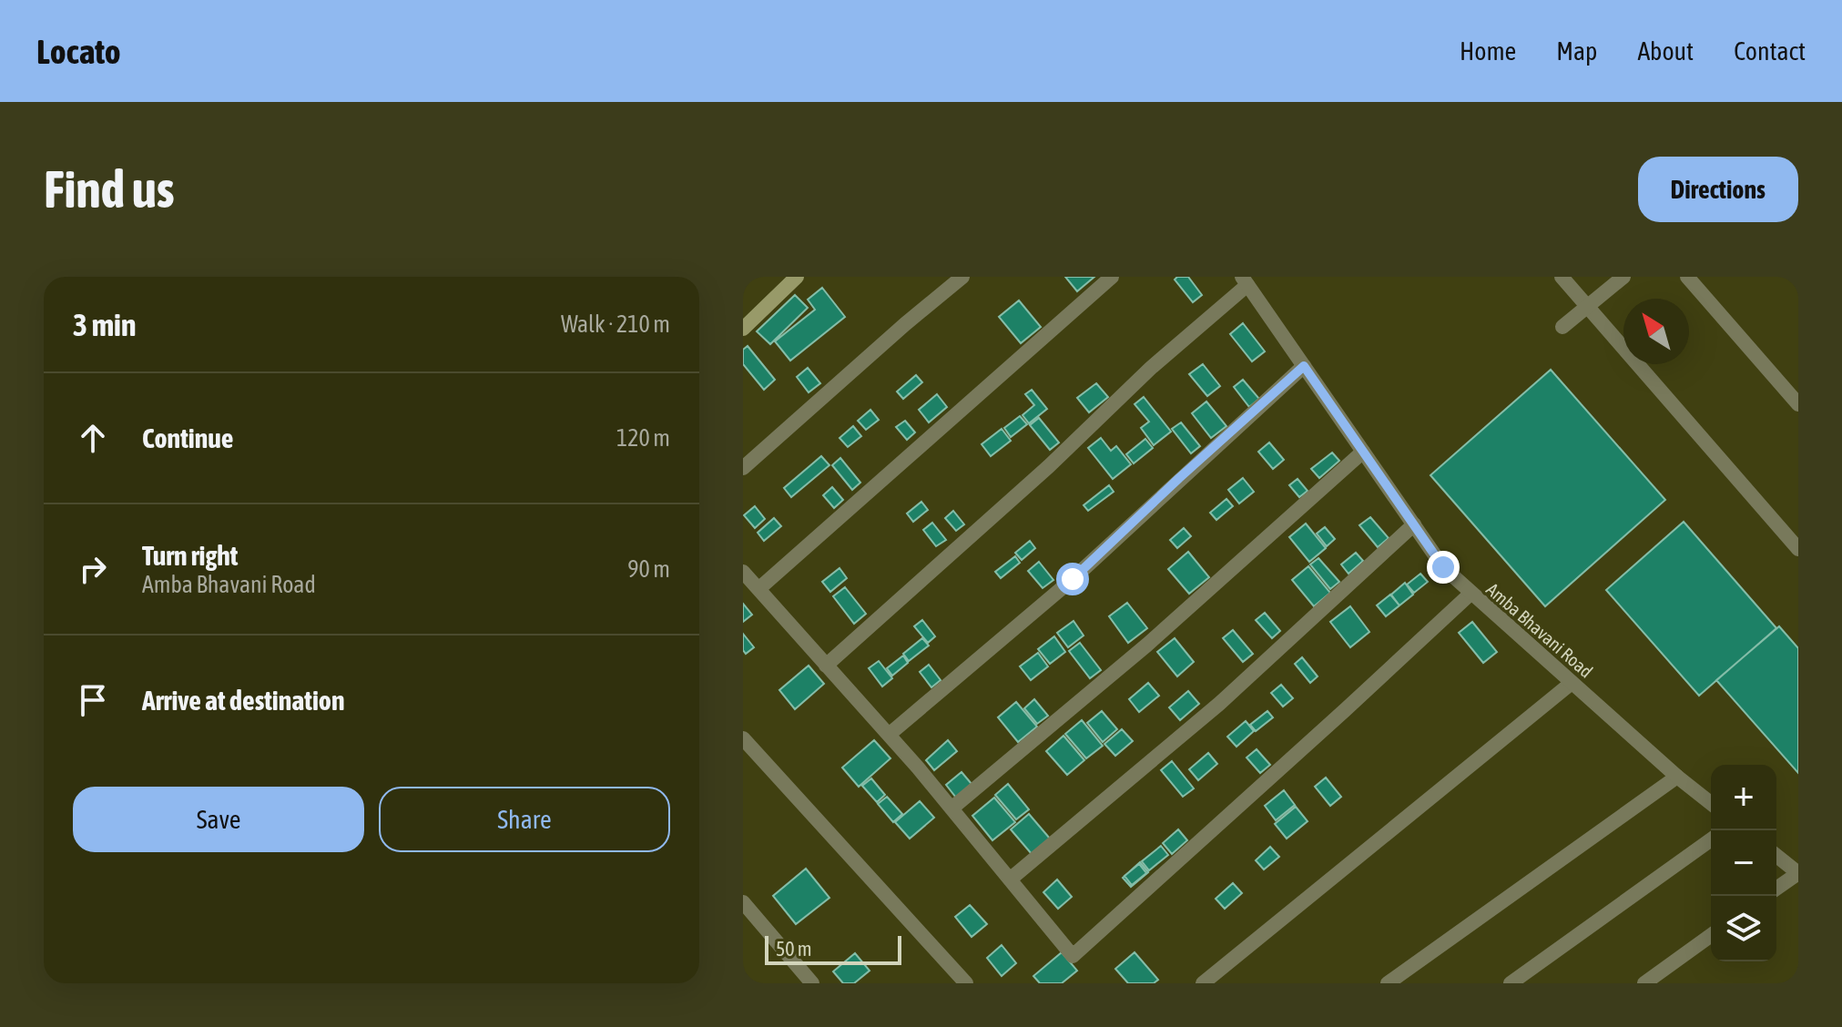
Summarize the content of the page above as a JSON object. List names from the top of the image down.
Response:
{
  "streets": {
    "street": ["Amba Bhavani Road"]
  },
  "scale_bar": "50 m",
  "north": "top left",
  "page": {
    "header": "Locato",
    "nav": [
      "Home",
      "Map",
      "About",
      "Contact"
    ],
    "buttons": [
      "Directions",
      ["Save", "Share"]
    ],
    "title": "Find us",
    "heading": ["3 min", "Walk · 210 m"],
    "list": [
      ["Continue", "120 m"],
      ["Turn right", "Amba Bhavani Road", "90 m"],
      "Arrive at destination"
    ],
    "map_buttons": ["+", "−"],
    "scale": "50 m"
  }
}
